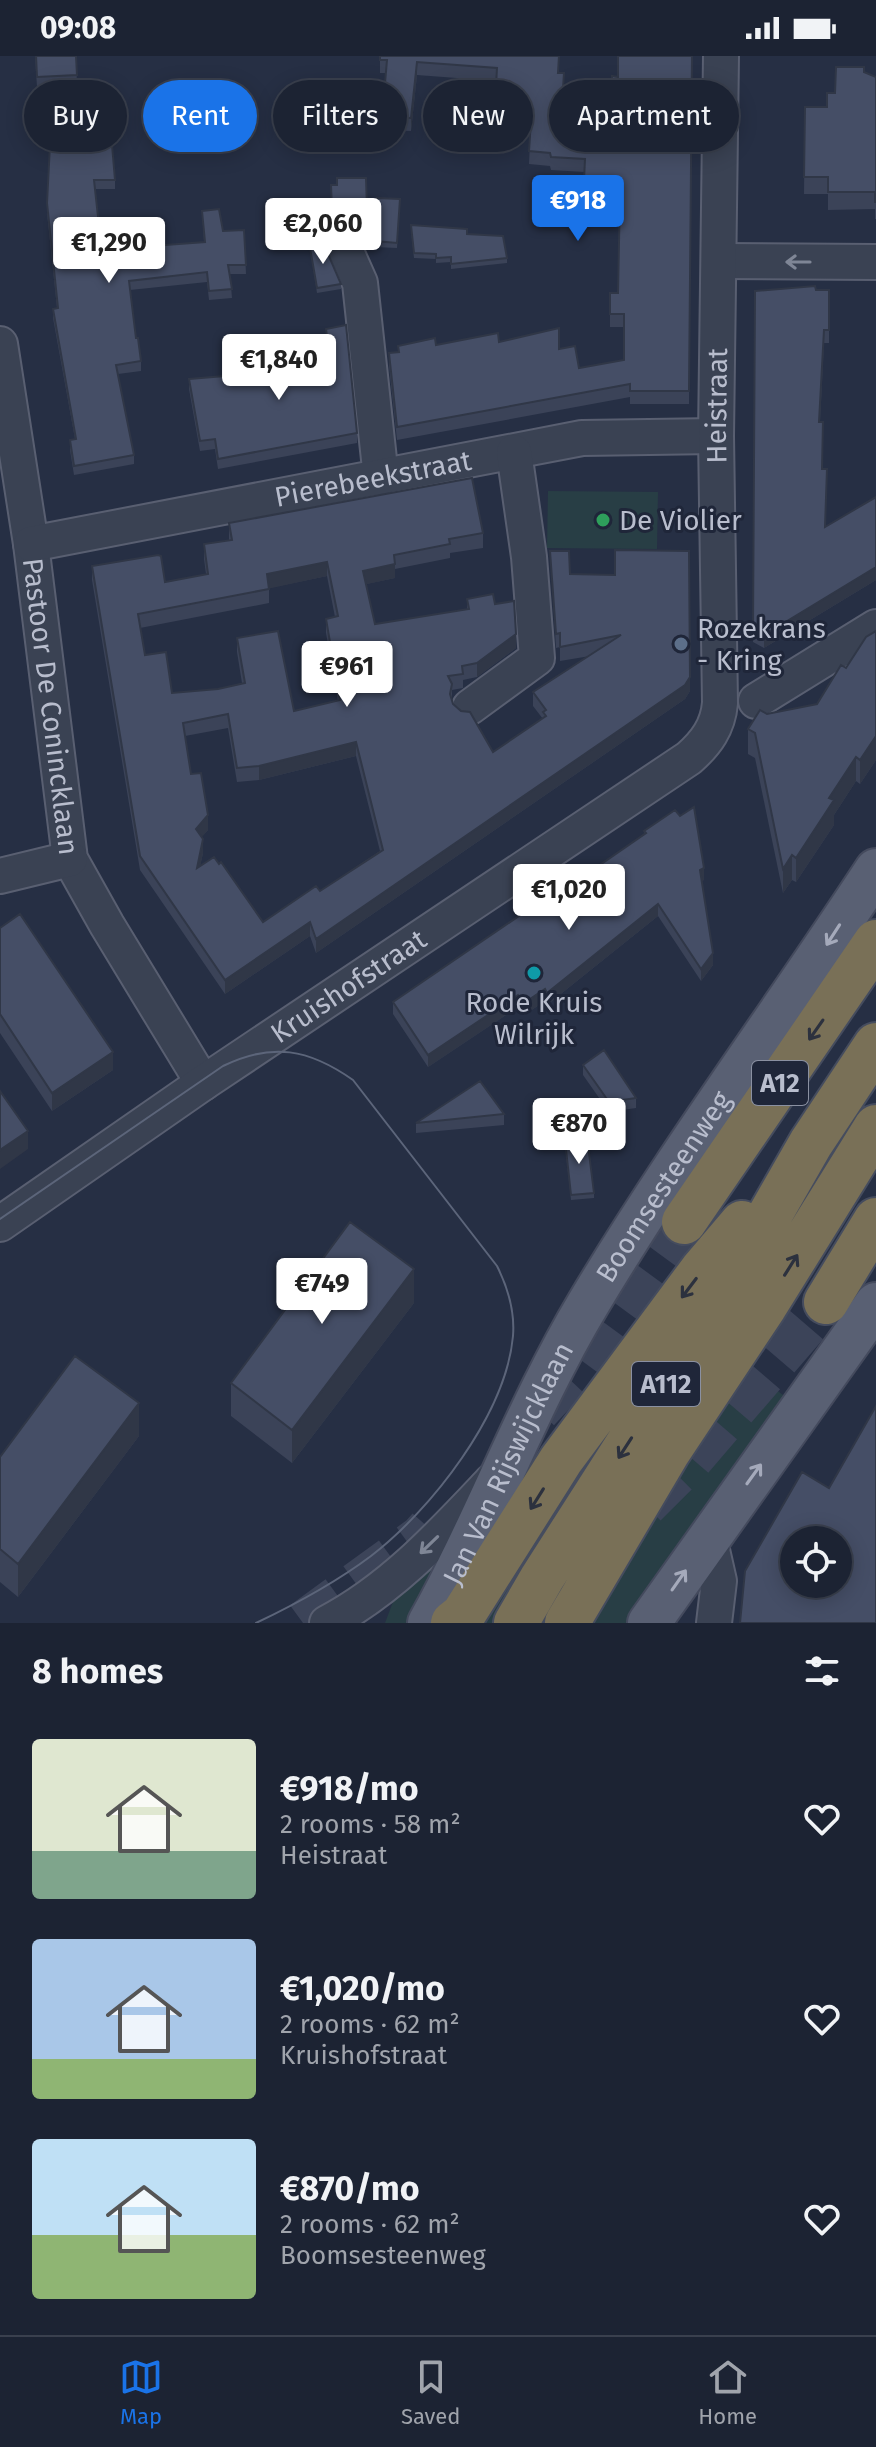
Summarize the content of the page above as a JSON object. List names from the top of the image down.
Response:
{
  "streets": {
    "highway": ["A12", "A112"],
    "main road": ["Boomsesteenweg", "Jan Van Rijswijcklaan"],
    "street": [
      "Heistraat",
      "Pierebeekstraat",
      "Pastoor De Conincklaan",
      "Kruishofstraat"
    ]
  },
  "crossings": [
    ["Heistraat", "Pierebeekstraat"],
    ["Heistraat", "Kruishofstraat"],
    ["Pierebeekstraat", "Pastoor De Conincklaan"],
    ["Pastoor De Conincklaan", "Kruishofstraat"],
    ["Boomsesteenweg", "Jan Van Rijswijcklaan"]
  ],
  "one_way": ["Boomsesteenweg"],
  "places": ["De Violier", "Rozekrans - Kring", "Rode Kruis Wilrijk"],
  "page": {
    "status": "09:08",
    "chip": [
      "Buy",
      "Rent",
      "Filters",
      "New",
      "Apartment"
    ],
    "price": [
      "€918",
      "€2,060",
      "€1,290",
      "€1,840",
      "€961",
      "€1,020",
      "€870",
      "€749"
    ],
    "heading": "8 homes",
    "list": [
      {
        "name": "€918/mo",
        "note": "2 rooms · 58 m² · Heistraat"
      },
      {
        "name": "€1,020/mo",
        "note": "2 rooms · 62 m² · Kruishofstraat"
      },
      {
        "name": "€870/mo",
        "note": "2 rooms · 62 m² · Boomsesteenweg"
      }
    ],
    "tabs": ["Map", "Saved", "Home"]
  }
}
